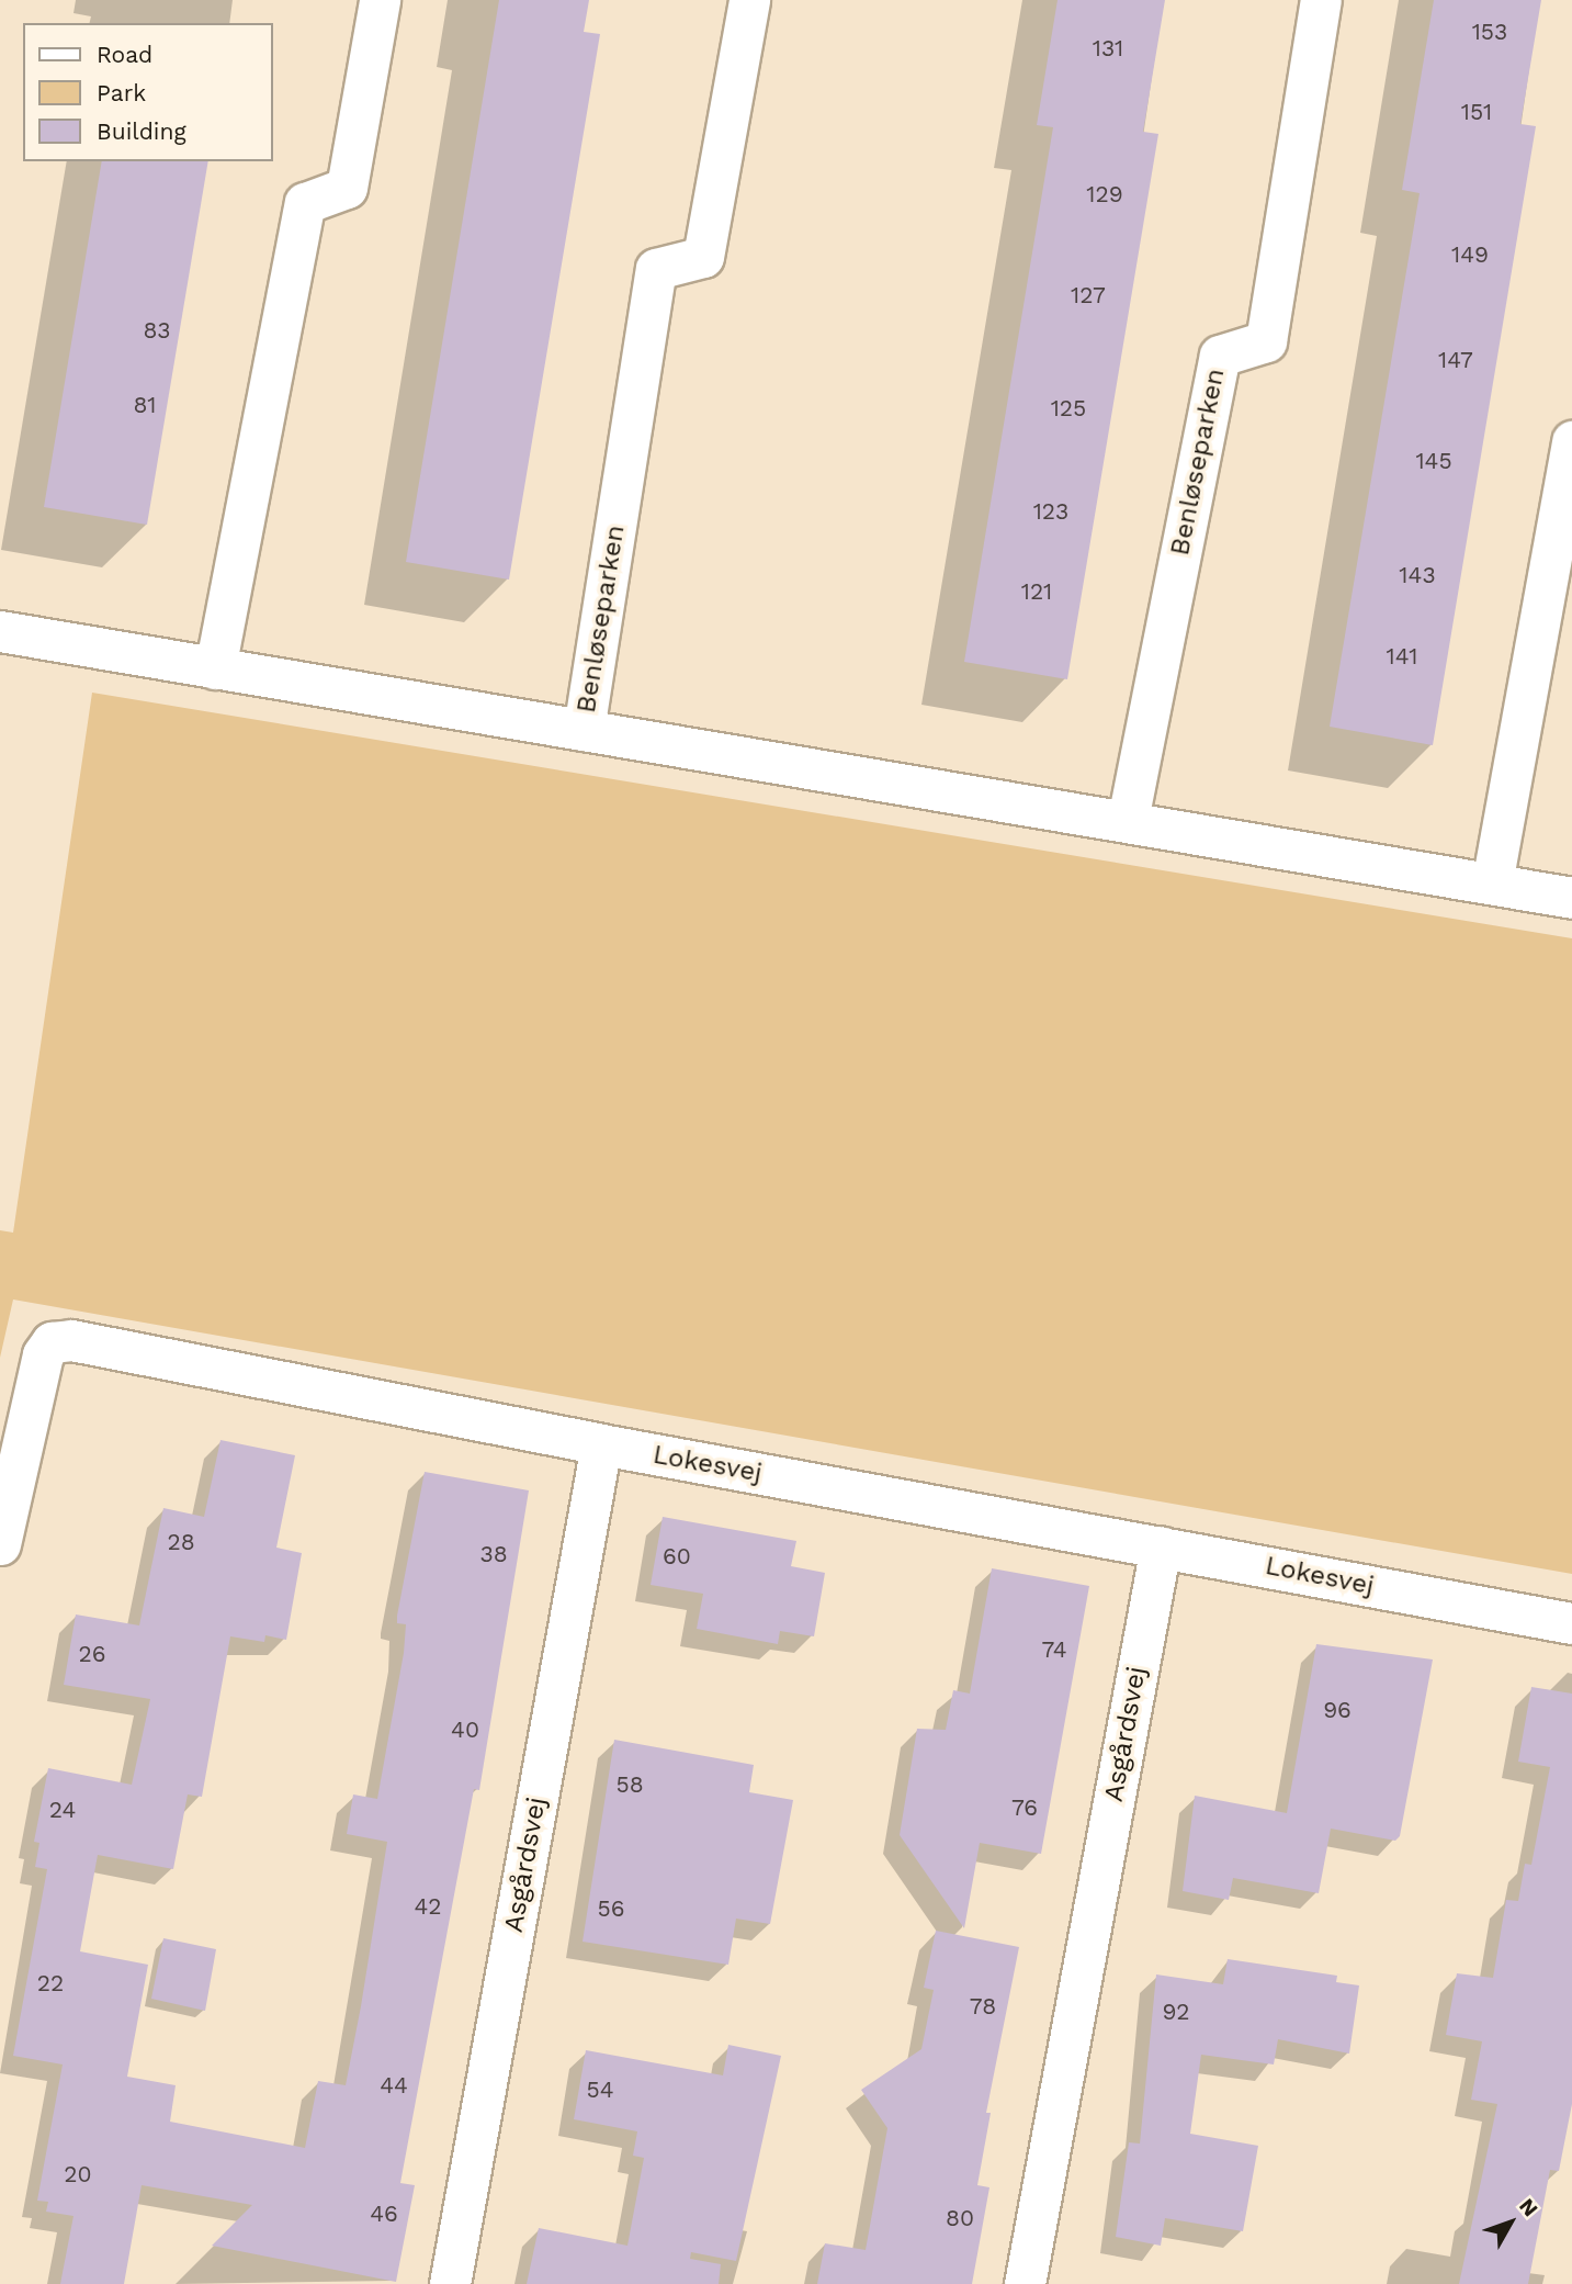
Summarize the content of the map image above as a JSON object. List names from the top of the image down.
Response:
{
  "streets": {
    "street": ["Benløseparken", "Lokesvej", "Asgårdsvej"]
  },
  "crossings": [
    ["Lokesvej", "Asgårdsvej"]
  ],
  "house_numbers": [
    "153",
    "131",
    "151",
    "129",
    "149",
    "127",
    "83",
    "147",
    "81",
    "125",
    "145",
    "123",
    "143",
    "121",
    "141",
    "28",
    "38",
    "60",
    "74",
    "26",
    "96",
    "40",
    "58",
    "76",
    "24",
    "42",
    "56",
    "22",
    "78",
    "92",
    "44",
    "54",
    "20",
    "46",
    "80"
  ],
  "legend": ["Road", "Park", "Building"],
  "north": "top right"
}
